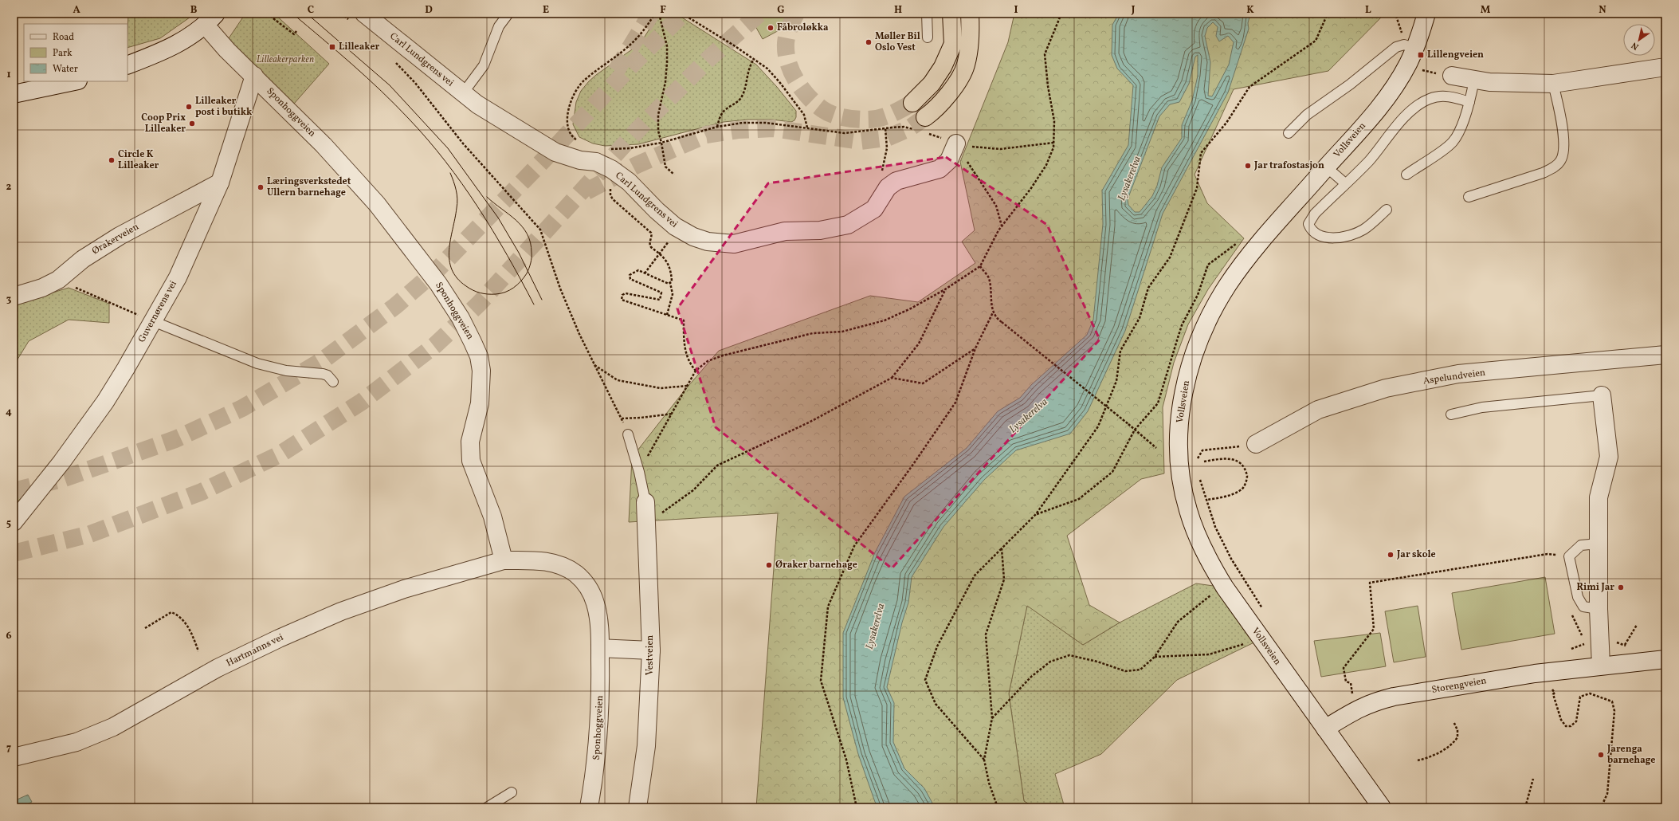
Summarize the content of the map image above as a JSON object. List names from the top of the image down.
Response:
{
  "streets": {
    "street": [
      "Carl Lundgrens vei",
      "Sponhoggveien",
      "Vollsveien",
      "Ørakerveien",
      "Guvernørens vei",
      "Aspelundveien",
      "Hartmanns vei",
      "Vestveien",
      "Storengveien"
    ]
  },
  "crossings": [
    ["Sponhoggveien", "Guvernørens vei"],
    ["Sponhoggveien", "Hartmanns vei"],
    ["Vollsveien", "Storengveien"],
    ["Ørakerveien", "Guvernørens vei"]
  ],
  "water": ["Lysakerelva"],
  "parks": ["Lilleakerparken"],
  "places": {
    "other": [
      "Fåbroløkka",
      "Møller Bil Oslo Vest",
      "Lilleaker post i butikk",
      "Coop Prix Lilleaker",
      "Circle K Lilleaker",
      "Jar trafostasjon",
      "Læringsverkstedet Ullern barnehage",
      "Jar skole",
      "Øraker barnehage",
      "Rimi Jar",
      "Jarenga barnehage"
    ],
    "transit": ["Lilleaker", "Lillengveien"]
  },
  "legend": ["Road", "Park", "Water"],
  "north": "bottom left",
  "grid": {
    "columns": [
      "A",
      "B",
      "C",
      "D",
      "E",
      "F",
      "G",
      "H",
      "I",
      "J",
      "K",
      "L",
      "M",
      "N"
    ],
    "rows": [
      "1",
      "2",
      "3",
      "4",
      "5",
      "6",
      "7"
    ]
  }
}
